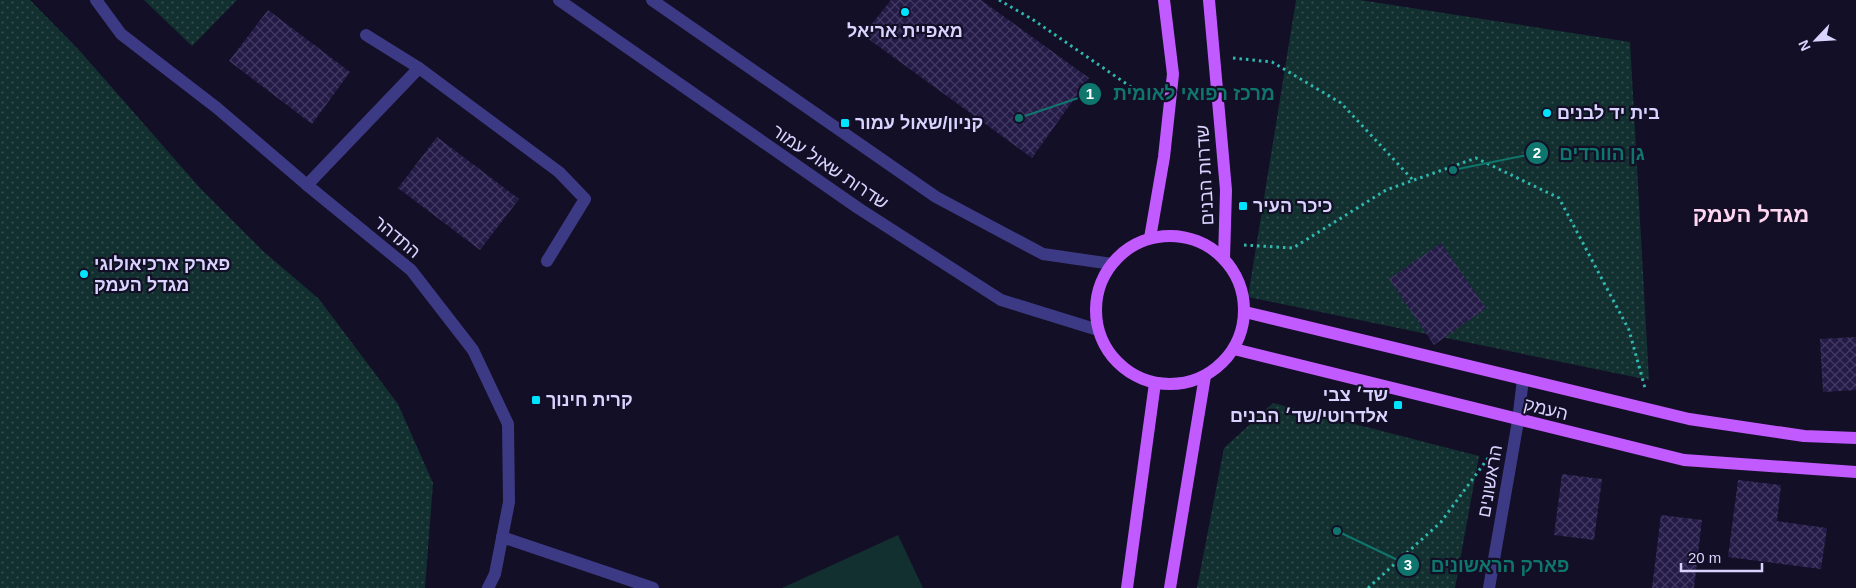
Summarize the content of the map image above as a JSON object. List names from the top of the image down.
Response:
{
  "streets": {
    "main road": ["שדרות הבנים", "העמק"],
    "street": ["שדרות שאול עמור", "התדהר", "הראשונים"]
  },
  "crossings": [
    ["שדרות שאול עמור", "שדרות הבנים"],
    ["שדרות שאול עמור", "העמק"],
    ["שדרות הבנים", "העמק"],
    ["העמק", "הראשונים"]
  ],
  "districts": ["מגדל העמק"],
  "places": {
    "other": [
      "מאפיית אריאל",
      "בית יד לבנים",
      "מרכז רפואי לאומית",
      "גן הוורדים",
      "פארק ארכיאולוגי מגדל העמק",
      "פארק הראשונים"
    ],
    "transit": [
      "קניון/שאול עמור",
      "כיכר העיר",
      "קרית חינוך",
      "שד׳ צבי אלדרוטי/שד׳ הבנים"
    ]
  },
  "scale_bar": "20 m",
  "north": "bottom left"
}
